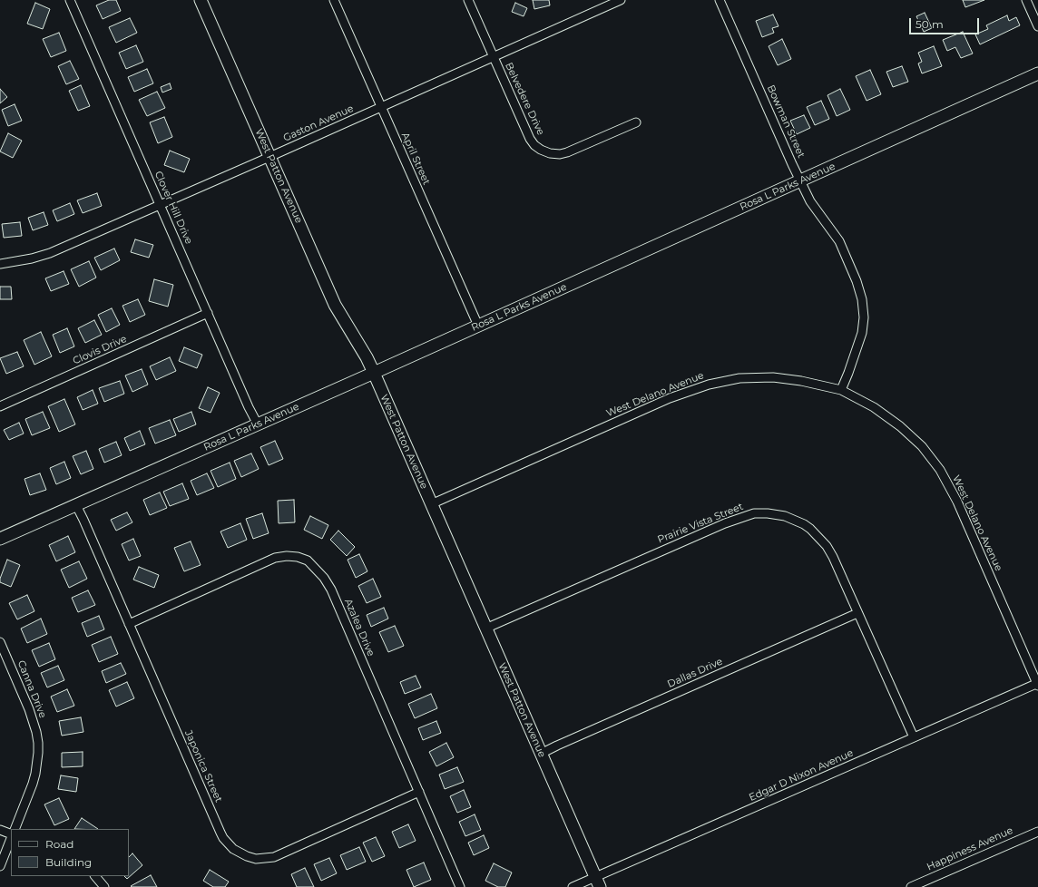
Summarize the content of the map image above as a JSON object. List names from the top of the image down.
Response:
{
  "streets": {
    "street": [
      "Belvedere Drive",
      "Bowman Street",
      "Gaston Avenue",
      "April Street",
      "West Patton Avenue",
      "Rosa L Parks Avenue",
      "Clover Hill Drive",
      "Clovis Drive",
      "West Delano Avenue",
      "Prairie Vista Street",
      "Azalea Drive",
      "Dallas Drive",
      "Canna Drive",
      "Japonica Street",
      "Edgar D Nixon Avenue",
      "Happiness Avenue"
    ]
  },
  "crossings": [
    ["Belvedere Drive", "Gaston Avenue"],
    ["Bowman Street", "Rosa L Parks Avenue"],
    ["Bowman Street", "West Delano Avenue"],
    ["Gaston Avenue", "April Street"],
    ["Gaston Avenue", "West Patton Avenue"],
    ["Gaston Avenue", "Clover Hill Drive"],
    ["April Street", "Rosa L Parks Avenue"],
    ["West Patton Avenue", "Rosa L Parks Avenue"],
    ["West Patton Avenue", "West Delano Avenue"],
    ["West Patton Avenue", "Prairie Vista Street"],
    ["West Patton Avenue", "Dallas Drive"],
    ["West Patton Avenue", "Edgar D Nixon Avenue"],
    ["Rosa L Parks Avenue", "Clover Hill Drive"],
    ["Rosa L Parks Avenue", "Japonica Street"],
    ["Clover Hill Drive", "Clovis Drive"],
    ["West Delano Avenue", "Edgar D Nixon Avenue"],
    ["Prairie Vista Street", "Dallas Drive"],
    ["Prairie Vista Street", "Edgar D Nixon Avenue"],
    ["Azalea Drive", "Japonica Street"]
  ],
  "legend": ["Road", "Building"],
  "scale_bar": "50 m"
}
